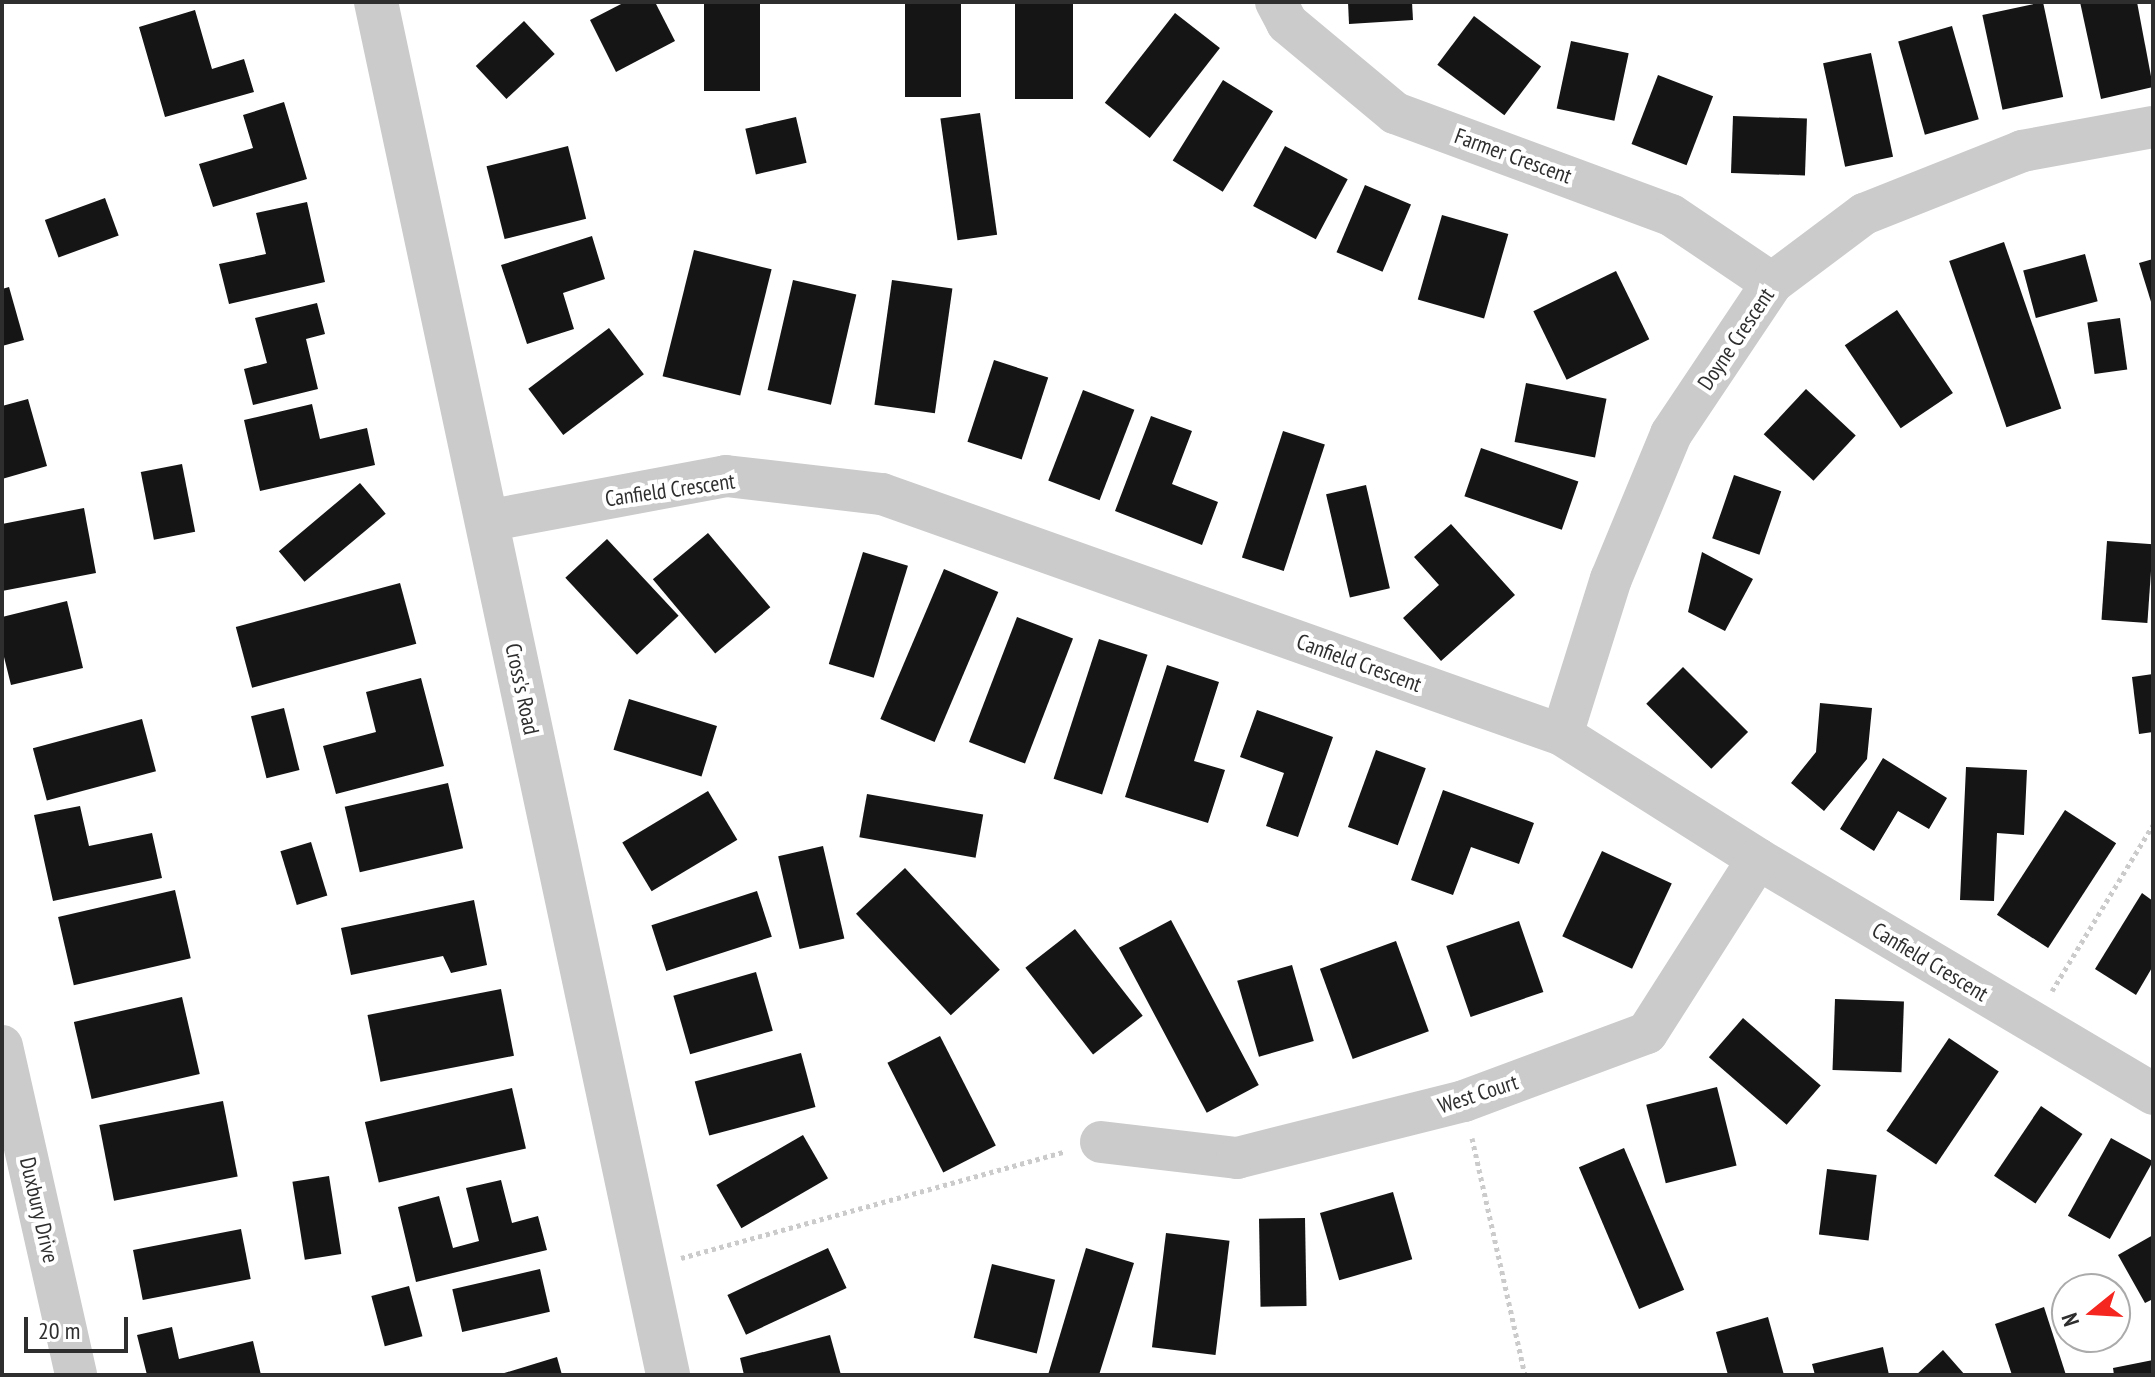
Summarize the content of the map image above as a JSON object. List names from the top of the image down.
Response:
{
  "streets": {
    "street": [
      "Farmer Crescent",
      "Doyne Crescent",
      "Canfield Crescent",
      "Cross's Road",
      "West Court",
      "Duxbury Drive"
    ]
  },
  "crossings": [
    ["Farmer Crescent", "Doyne Crescent"],
    ["Doyne Crescent", "Canfield Crescent"],
    ["Canfield Crescent", "Cross's Road"],
    ["Canfield Crescent", "West Court"]
  ],
  "scale_bar": "20 m",
  "north": "left"
}
